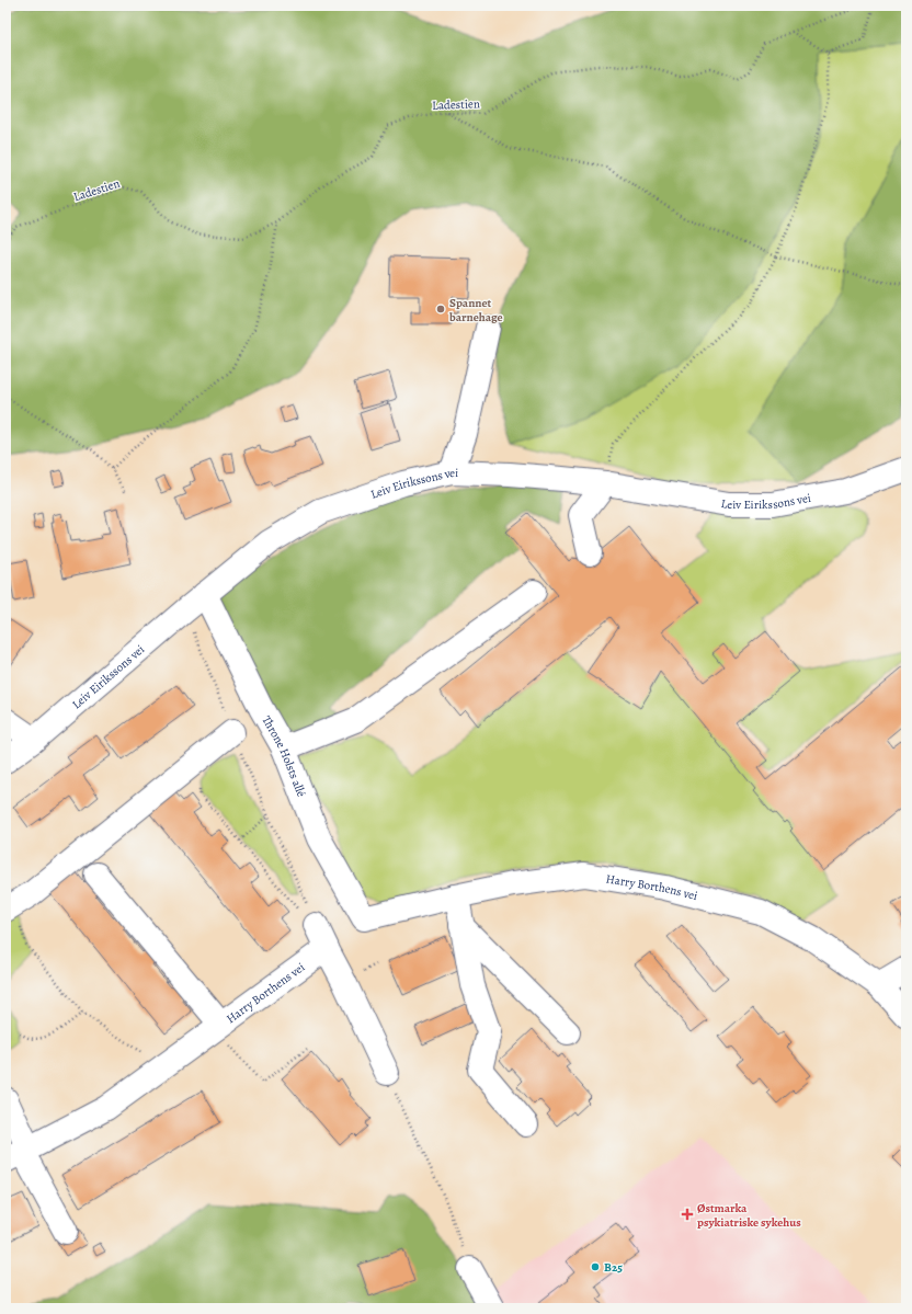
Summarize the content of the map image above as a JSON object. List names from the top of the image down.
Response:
{
  "streets": {
    "street": ["Leiv Eirikssons vei", "Throne Holsts allé", "Harry Borthens vei"],
    "path": ["Ladestien"]
  },
  "crossings": [
    ["Leiv Eirikssons vei", "Throne Holsts allé"],
    ["Throne Holsts allé", "Harry Borthens vei"]
  ],
  "places": {
    "other": ["Spannet barnehage", "B25"],
    "health": ["Østmarka psykiatriske sykehus"]
  }
}
